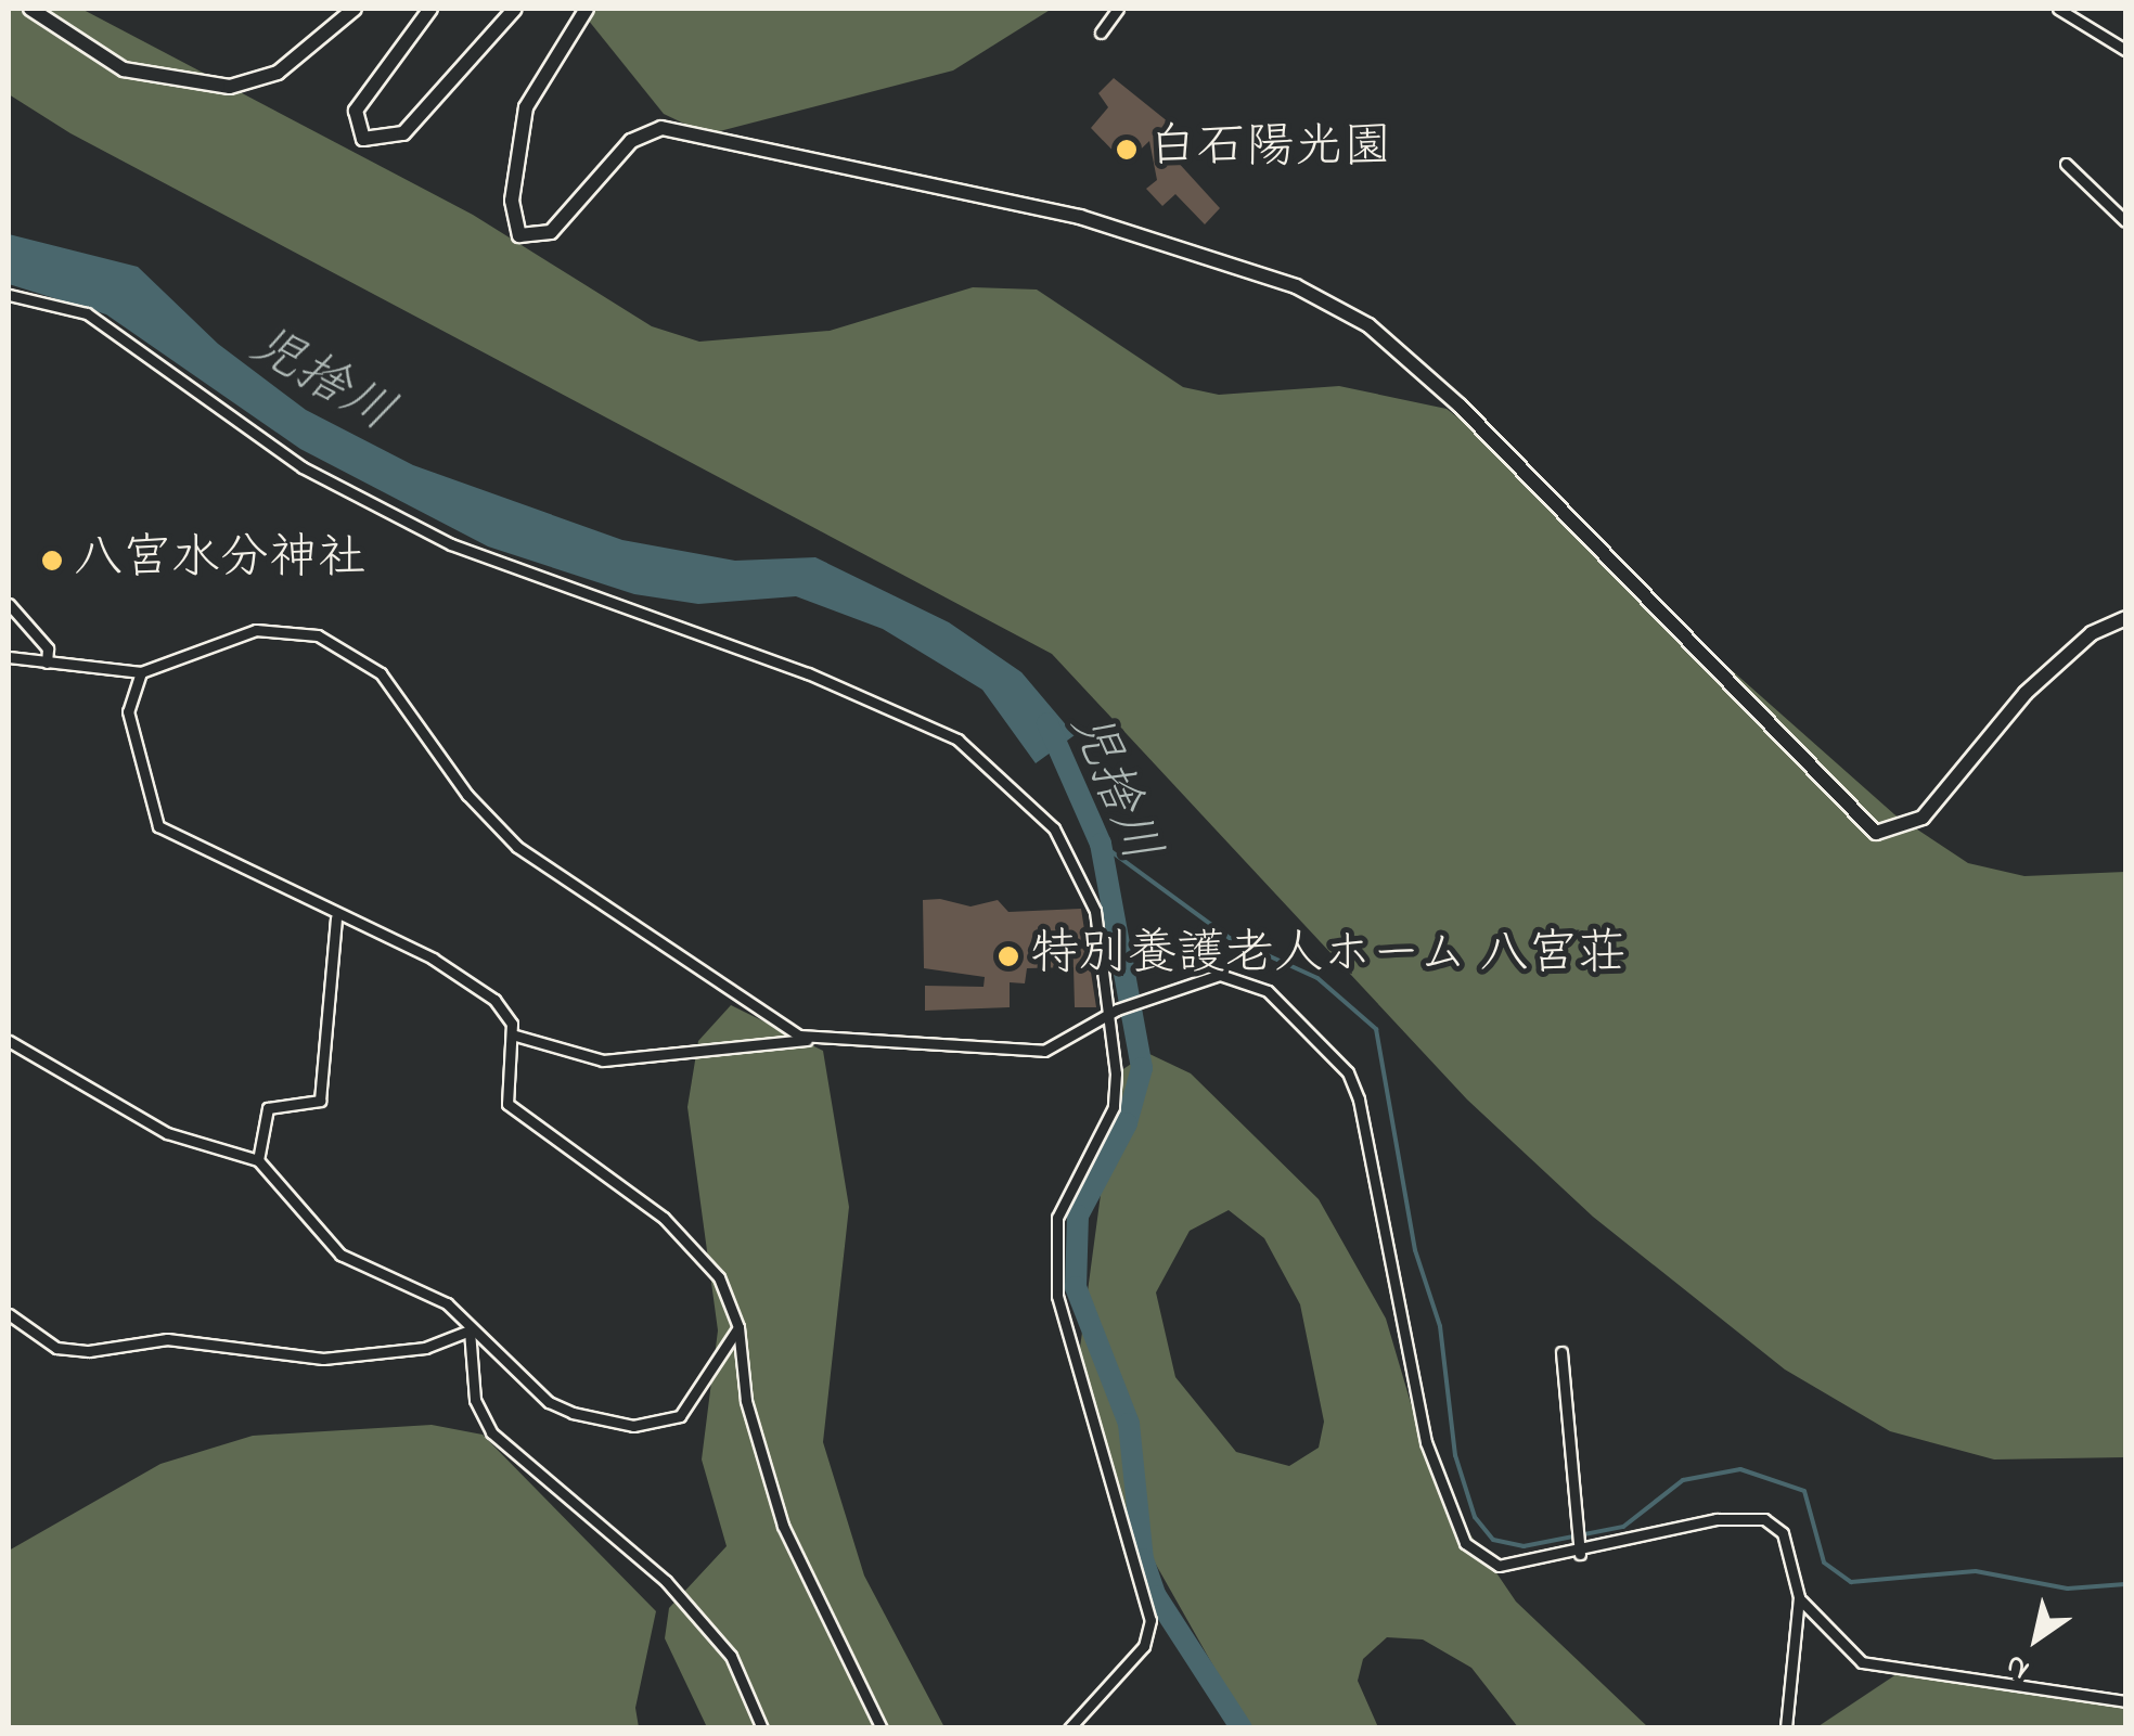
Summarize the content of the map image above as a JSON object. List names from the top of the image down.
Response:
{
  "water": ["児捨川"],
  "places": ["白石陽光園", "八宮水分神社", "特別養護老人ホーム 八宮荘"],
  "north": "bottom left"
}
